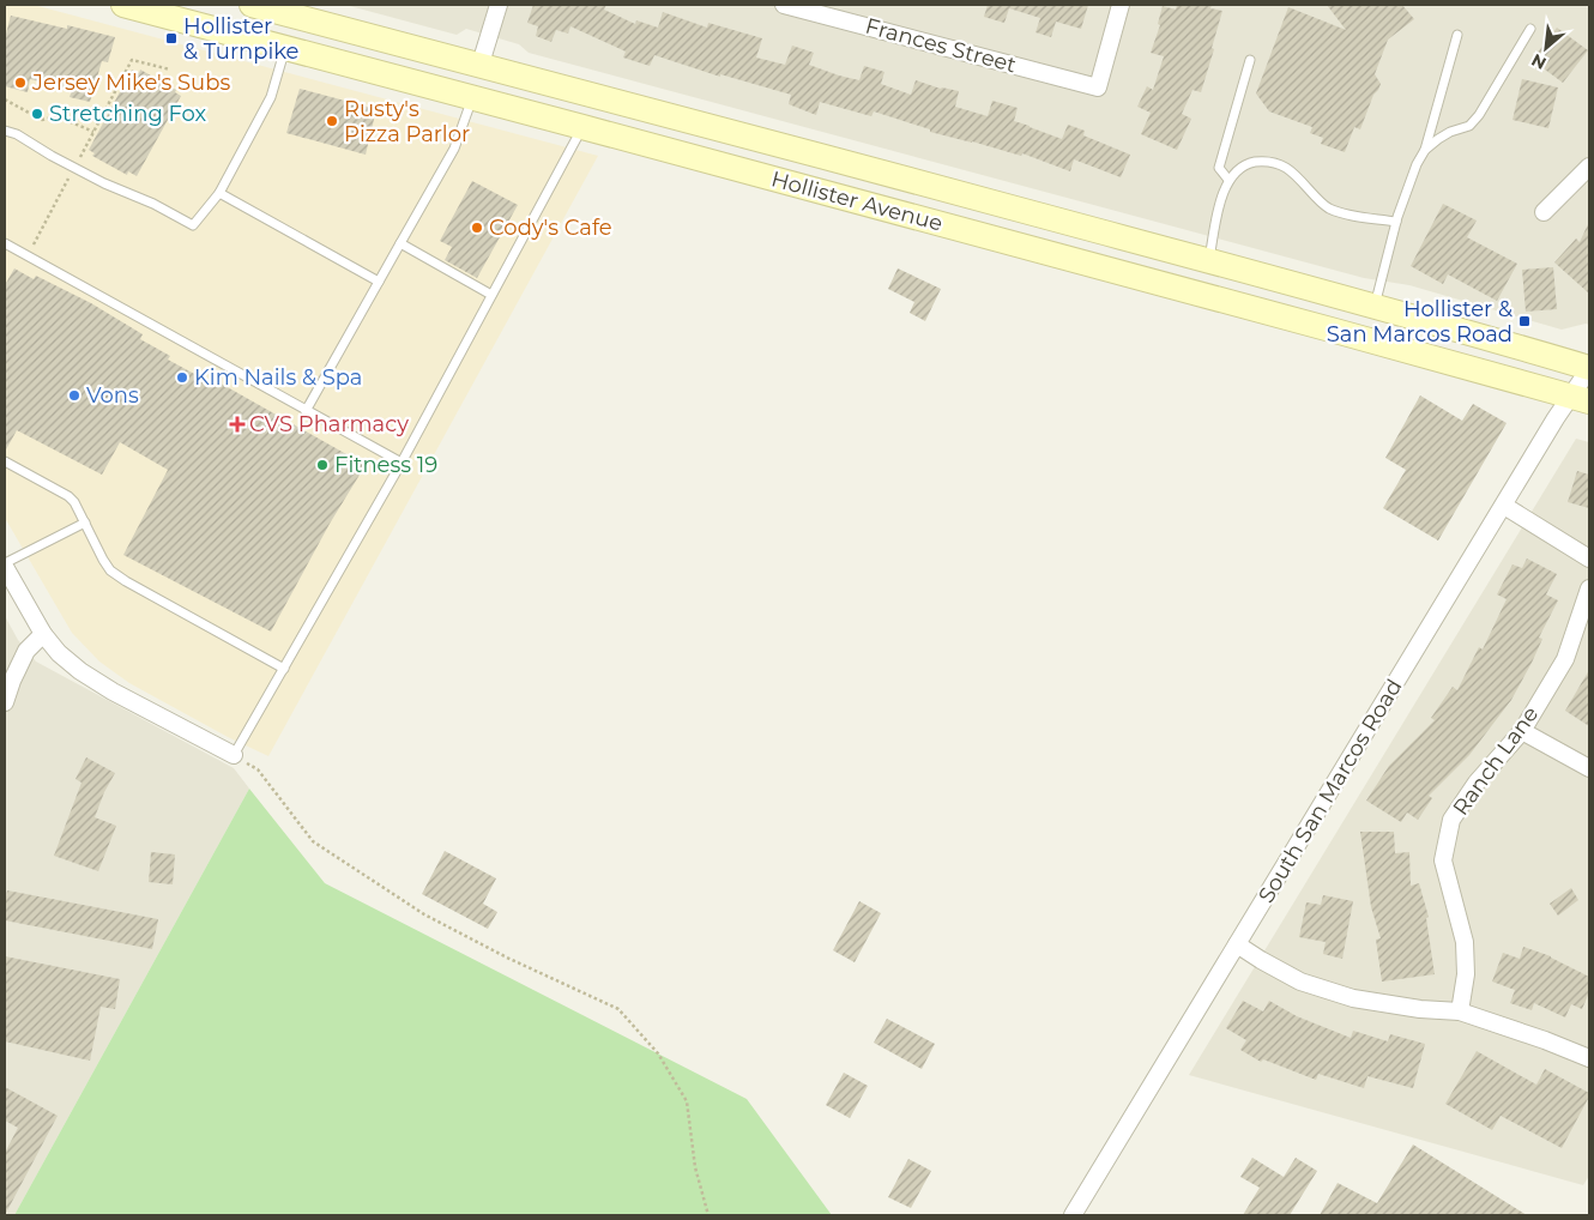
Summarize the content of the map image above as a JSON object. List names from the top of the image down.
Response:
{
  "streets": {
    "main road": ["Hollister Avenue"],
    "street": ["Frances Street", "Ranch Lane", "South San Marcos Road"]
  },
  "crossings": [
    ["Hollister Avenue", "South San Marcos Road"]
  ],
  "places": {
    "transit": ["Hollister & Turnpike", "Hollister & San Marcos Road"],
    "other": [
      "Jersey Mike's Subs",
      "Stretching Fox",
      "Rusty's Pizza Parlor",
      "Cody's Cafe",
      "Kim Nails & Spa",
      "Vons",
      "Fitness 19"
    ],
    "health": ["CVS Pharmacy"]
  },
  "north": "bottom left"
}
